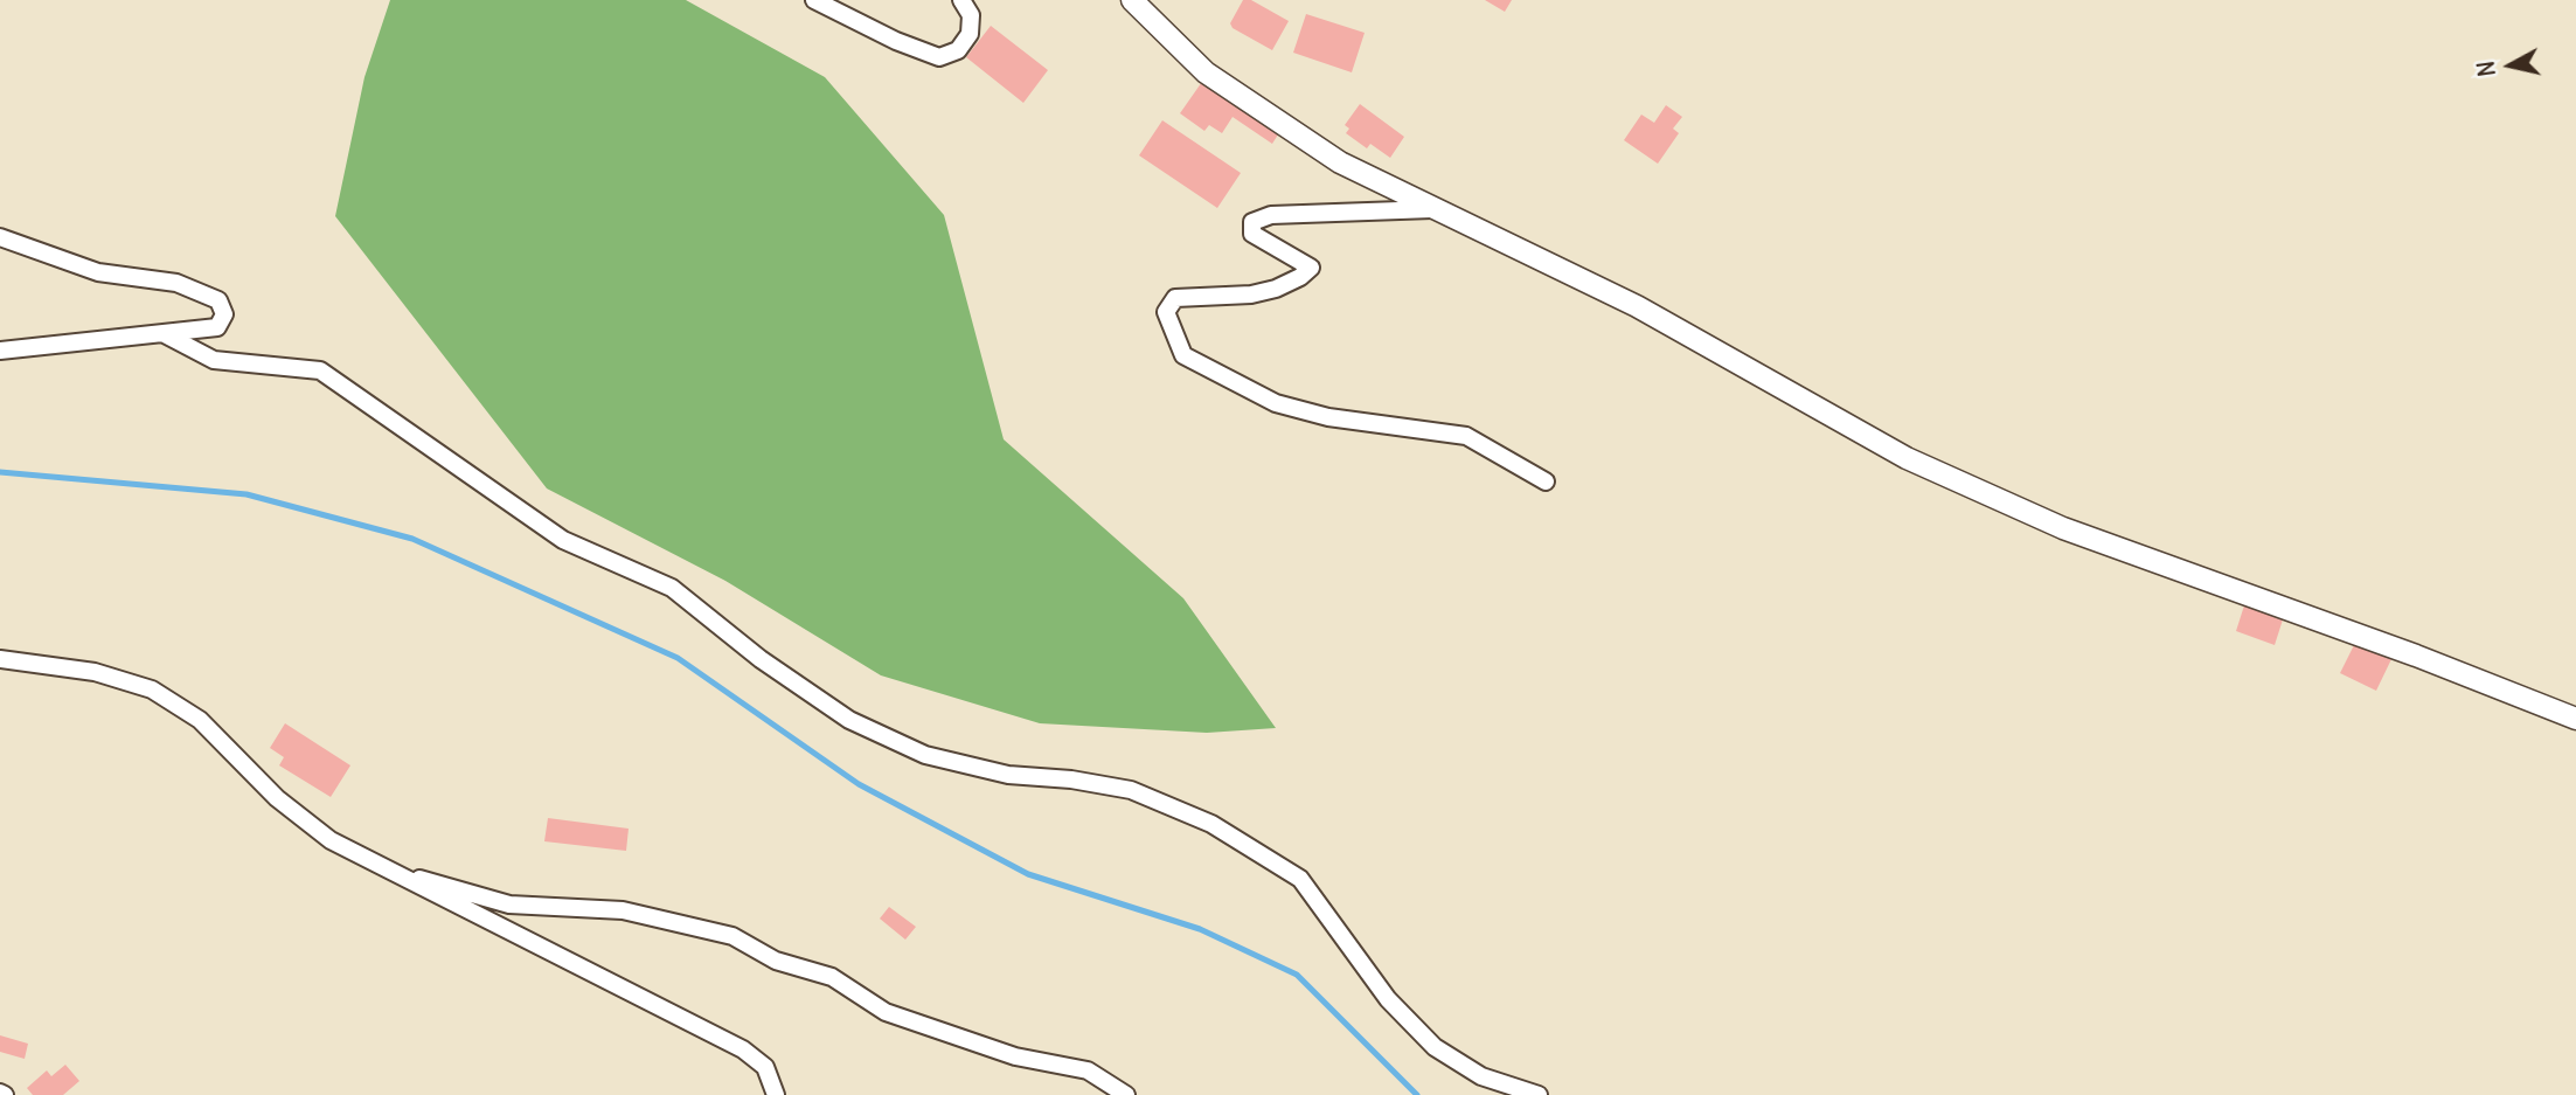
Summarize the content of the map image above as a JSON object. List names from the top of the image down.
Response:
{
  "north": "left"
}
